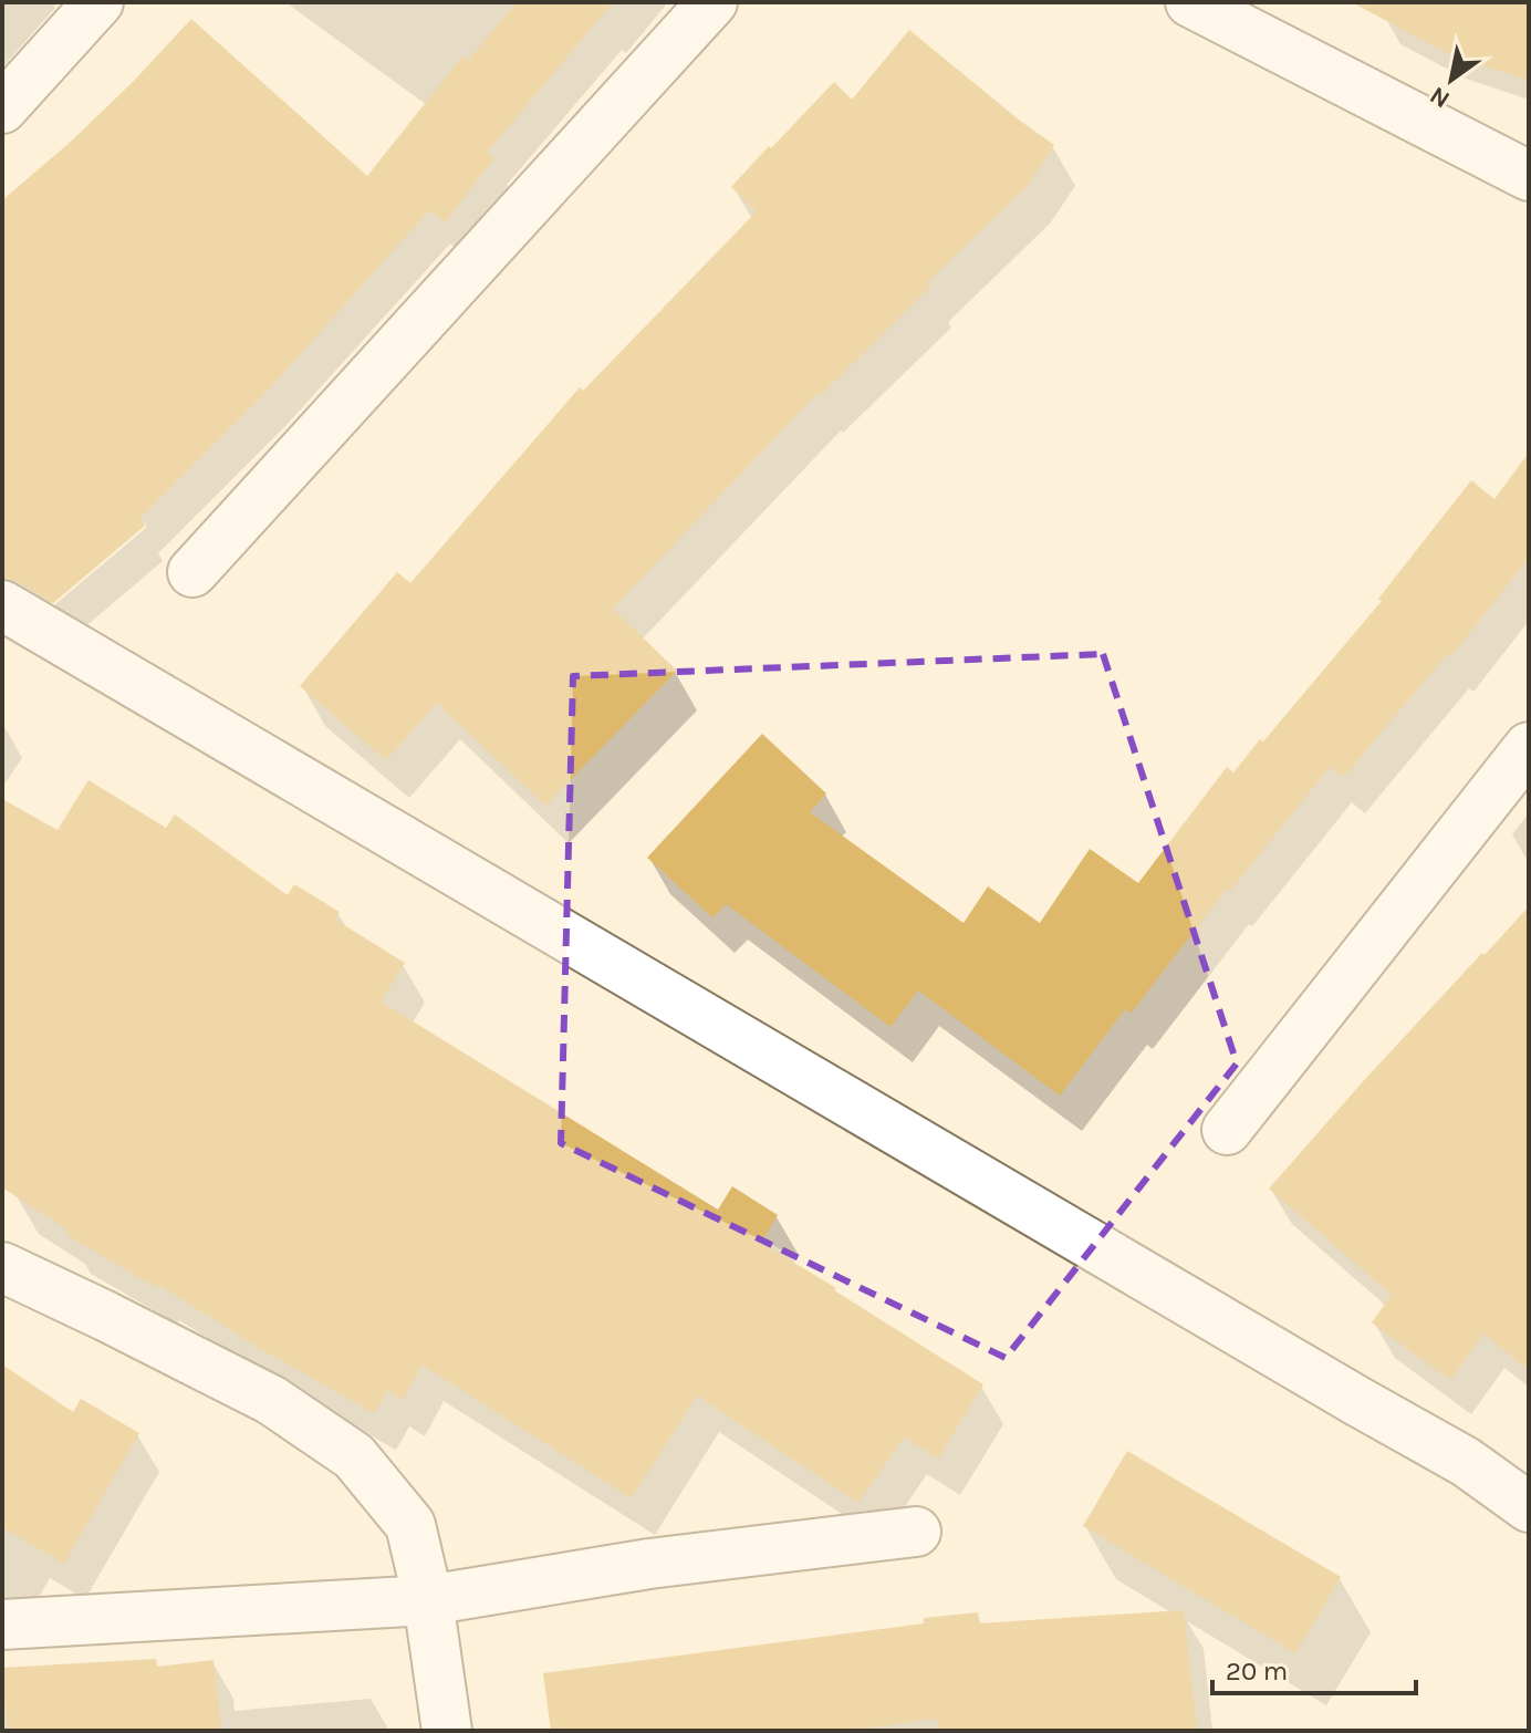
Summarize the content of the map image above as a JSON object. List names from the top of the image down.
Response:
{
  "scale_bar": "20 m",
  "north": "bottom left"
}
